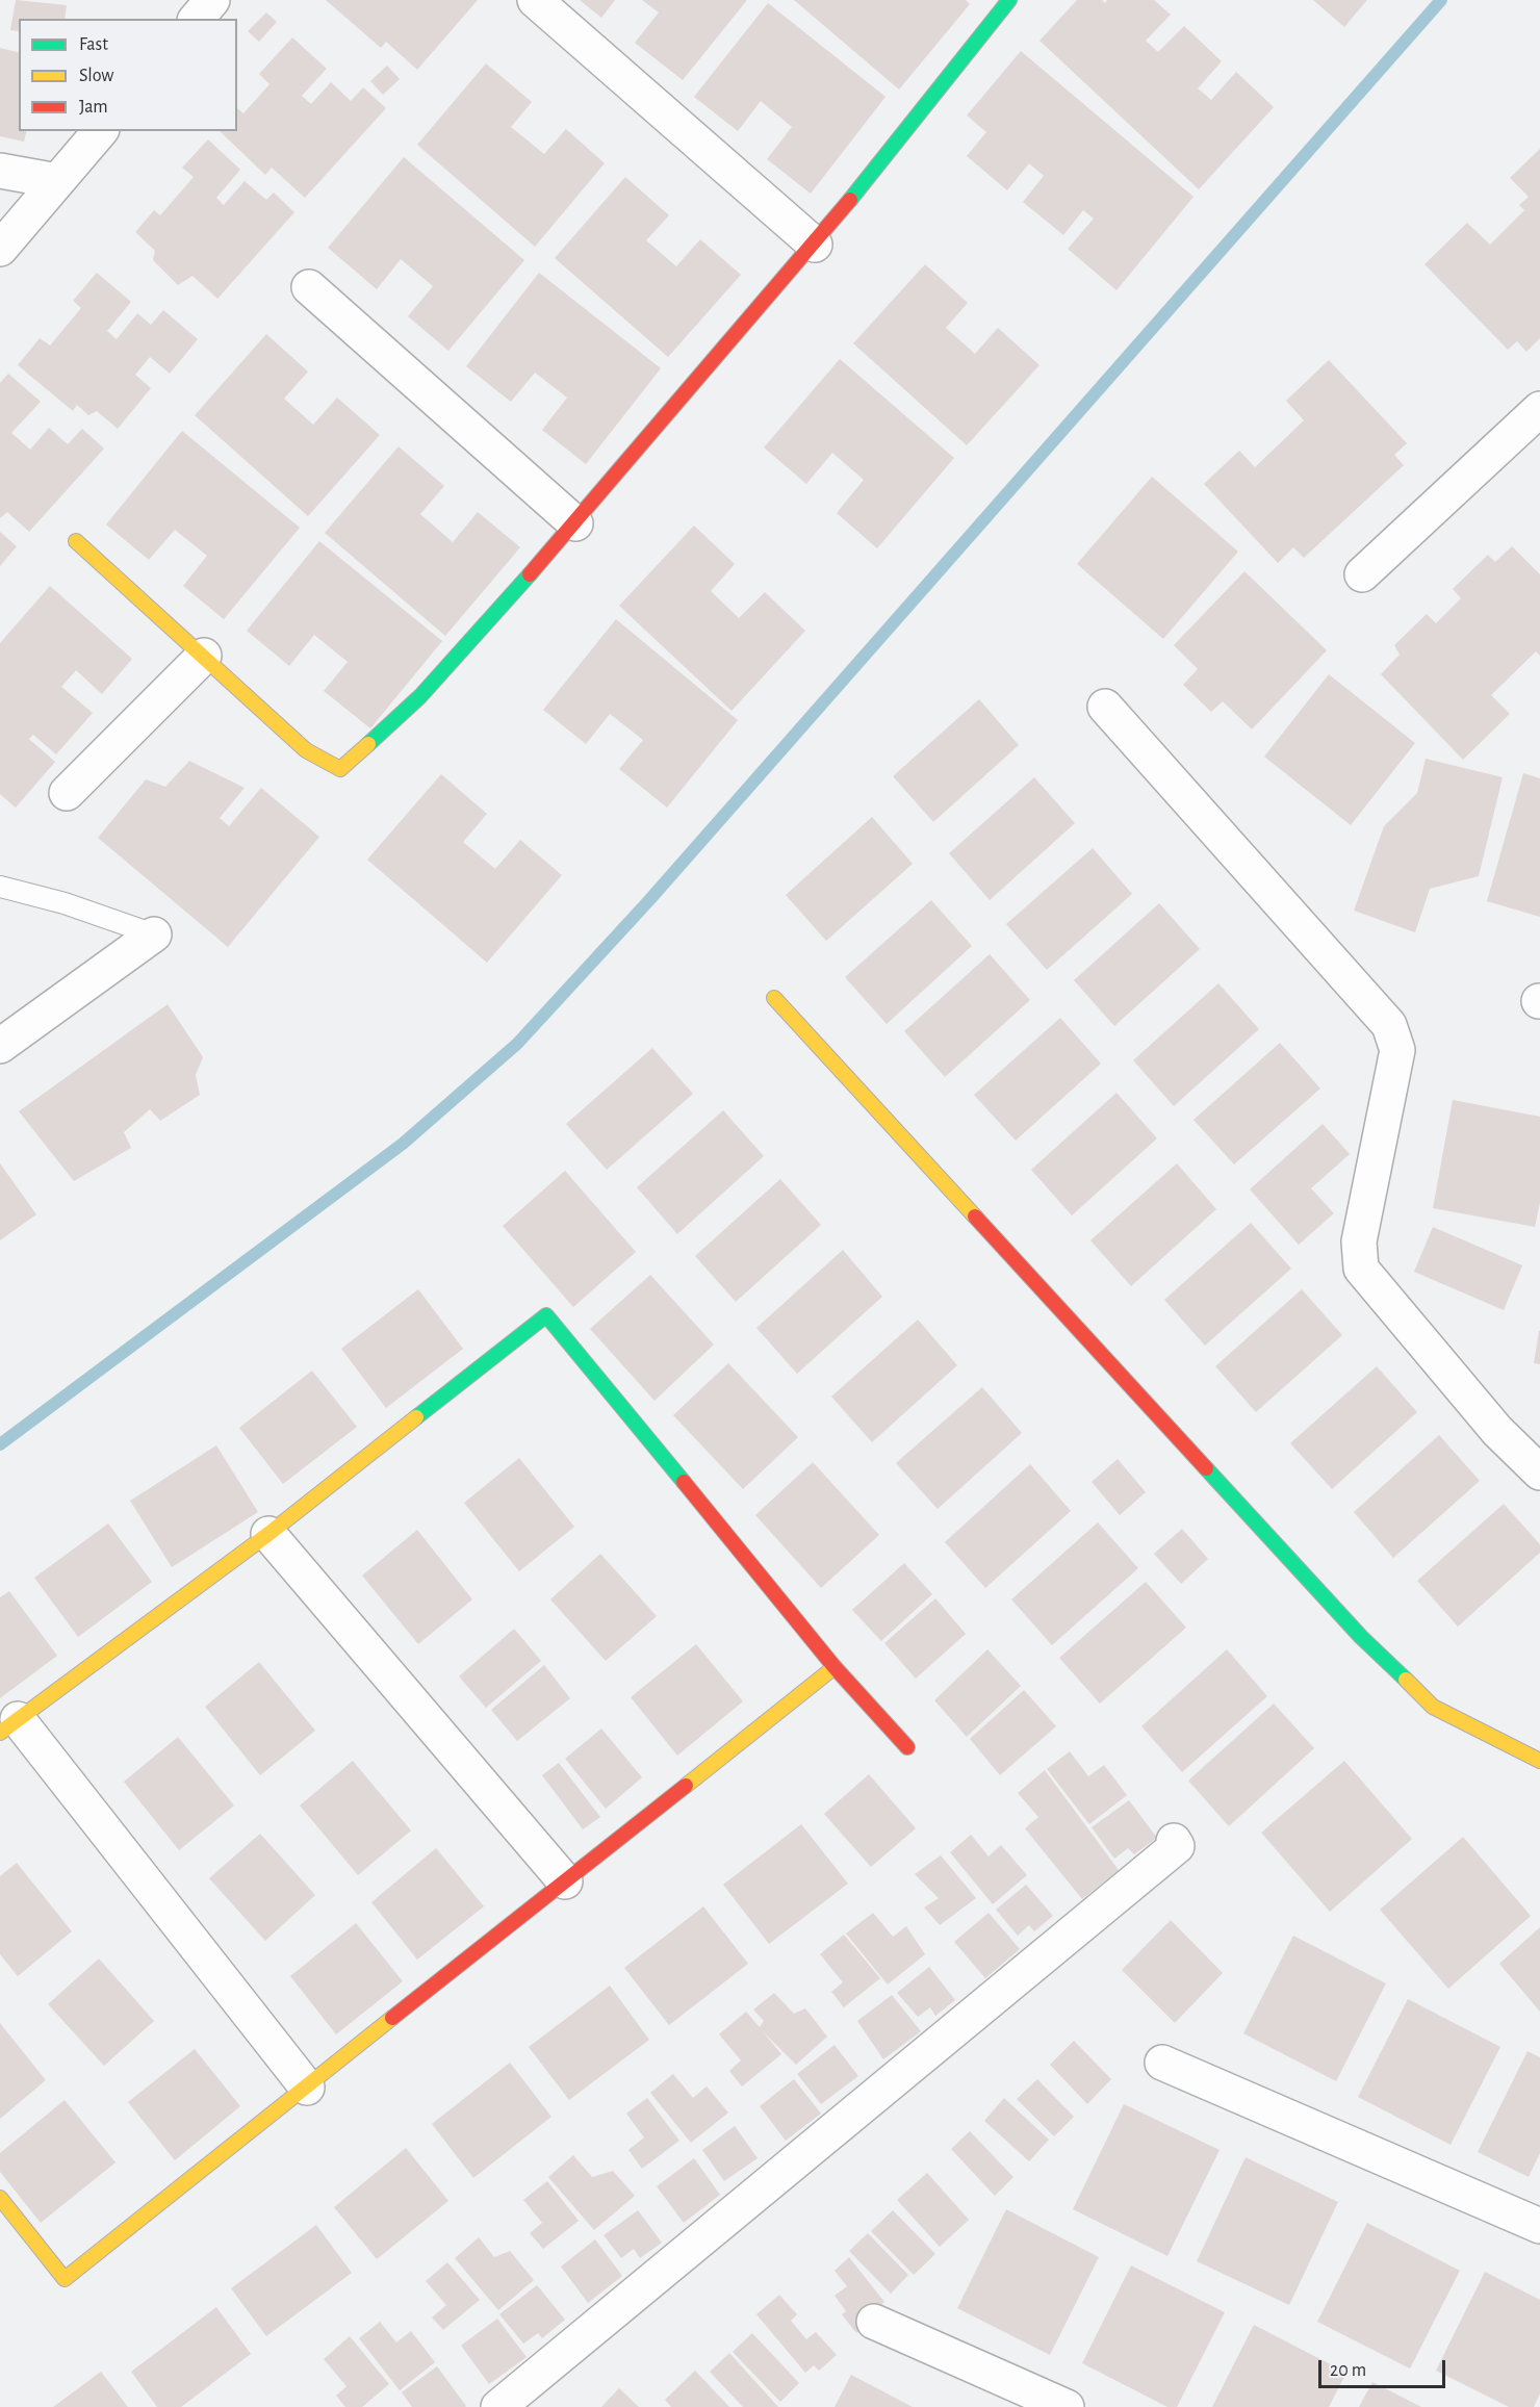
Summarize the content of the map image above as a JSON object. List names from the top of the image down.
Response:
{
  "legend": ["Fast", "Slow", "Jam"],
  "scale_bar": "20 m"
}
